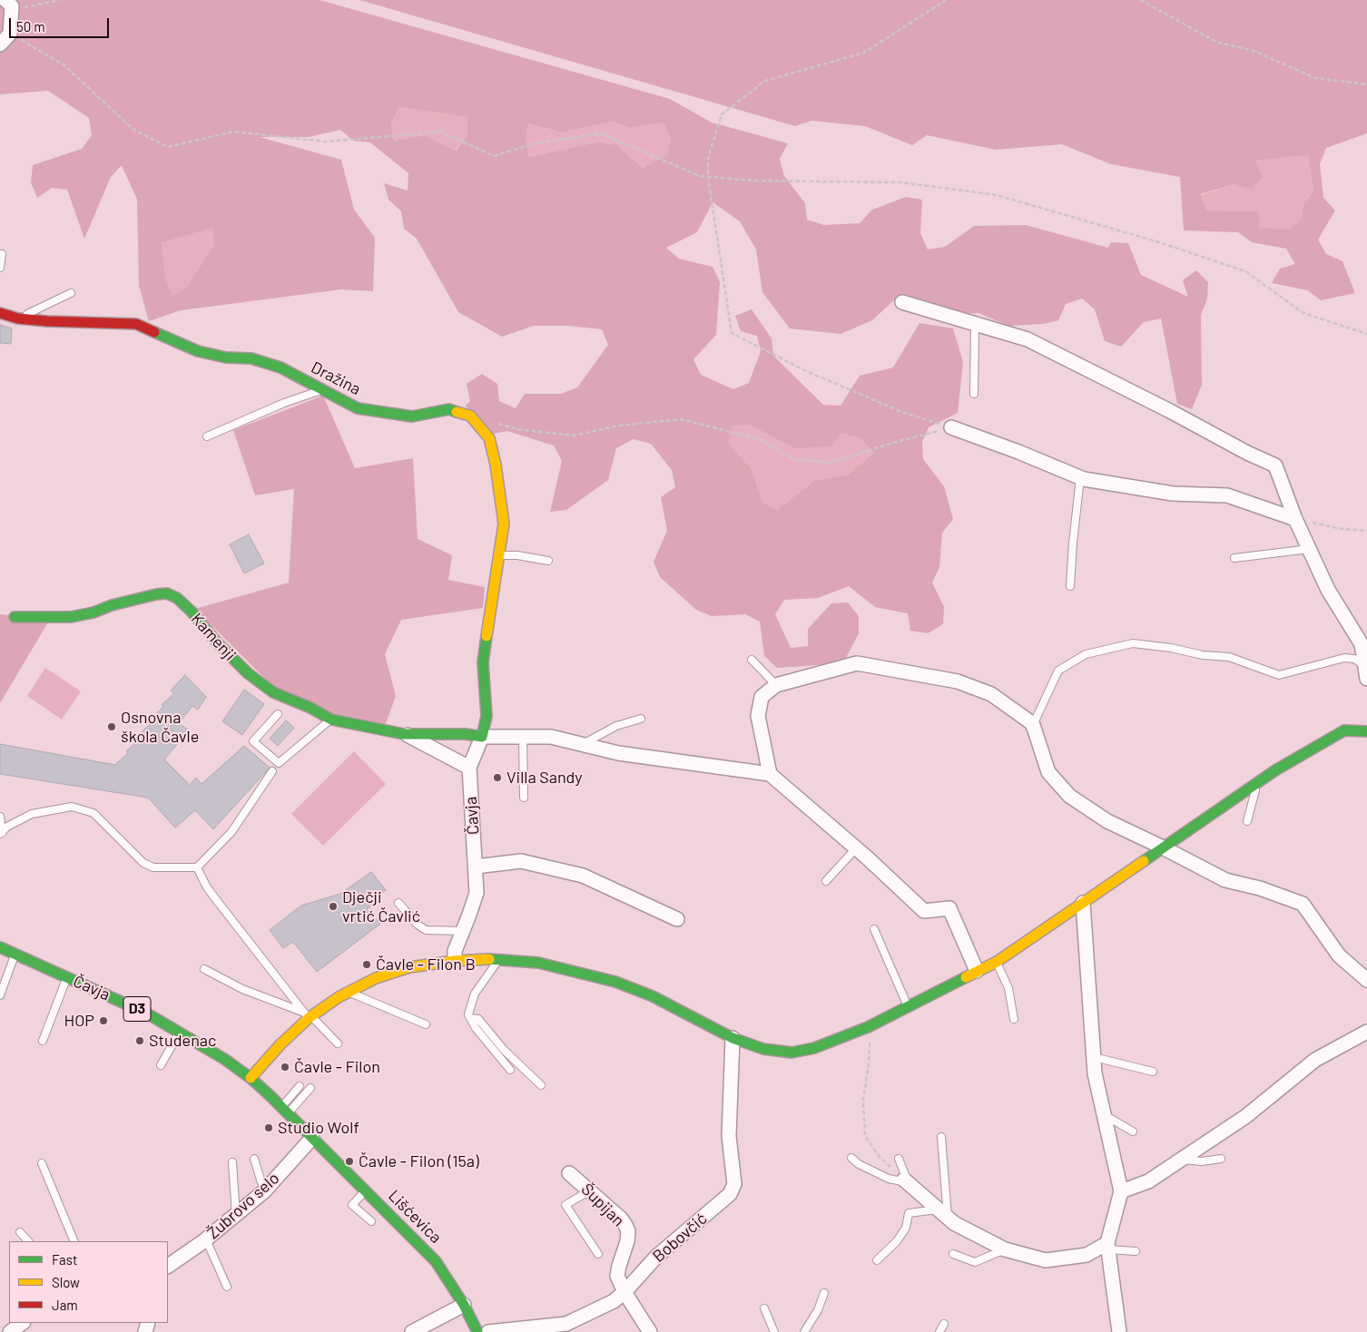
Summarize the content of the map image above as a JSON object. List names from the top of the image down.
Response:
{
  "streets": {
    "main road": [
      "Dražina",
      "Kamenji",
      "Čavja",
      "D3",
      "Lišćevica"
    ],
    "street": ["Šupijan", "Žubrovo selo", "Bobovčić"]
  },
  "crossings": [
    ["Dražina", "Kamenji"],
    ["Dražina", "Čavja"],
    ["Kamenji", "Čavja"],
    ["Čavja", "Žubrovo selo"],
    ["Čavja", "Lišćevica"],
    ["Šupijan", "Bobovčić"],
    ["Žubrovo selo", "Lišćevica"]
  ],
  "places": [
    "Osnovna škola Čavle",
    "Villa Sandy",
    "Dječji vrtić Čavlić",
    "Čavle - Filon B",
    "HOP",
    "Studenac",
    "Čavle - Filon",
    "Studio Wolf",
    "Čavle - Filon (15a)"
  ],
  "legend": ["Fast", "Slow", "Jam"],
  "scale_bar": "50 m"
}
